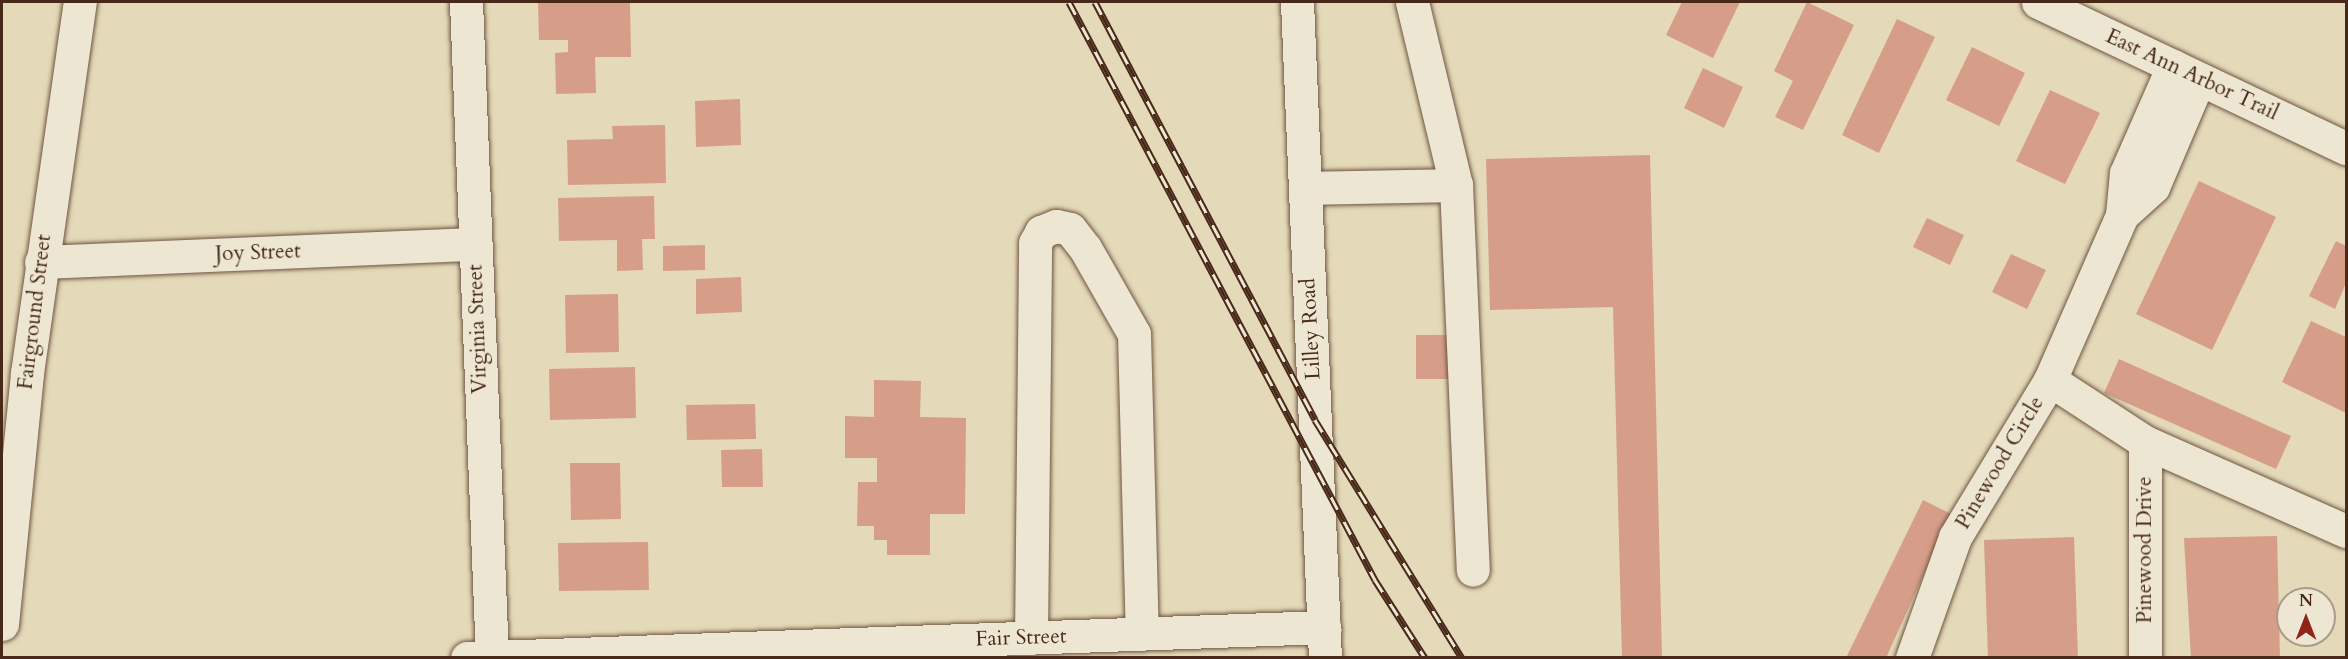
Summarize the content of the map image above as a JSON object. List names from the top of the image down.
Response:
{
  "streets": {
    "street": [
      "East Ann Arbor Trail",
      "Joy Street",
      "Fairground Street",
      "Virginia Street",
      "Lilley Road",
      "Pinewood Circle",
      "Pinewood Drive",
      "Fair Street"
    ]
  },
  "crossings": [
    ["Joy Street", "Fairground Street"],
    ["Joy Street", "Virginia Street"],
    ["Virginia Street", "Fair Street"],
    ["Lilley Road", "Fair Street"],
    ["Pinewood Circle", "Pinewood Drive"]
  ],
  "north": "top"
}
